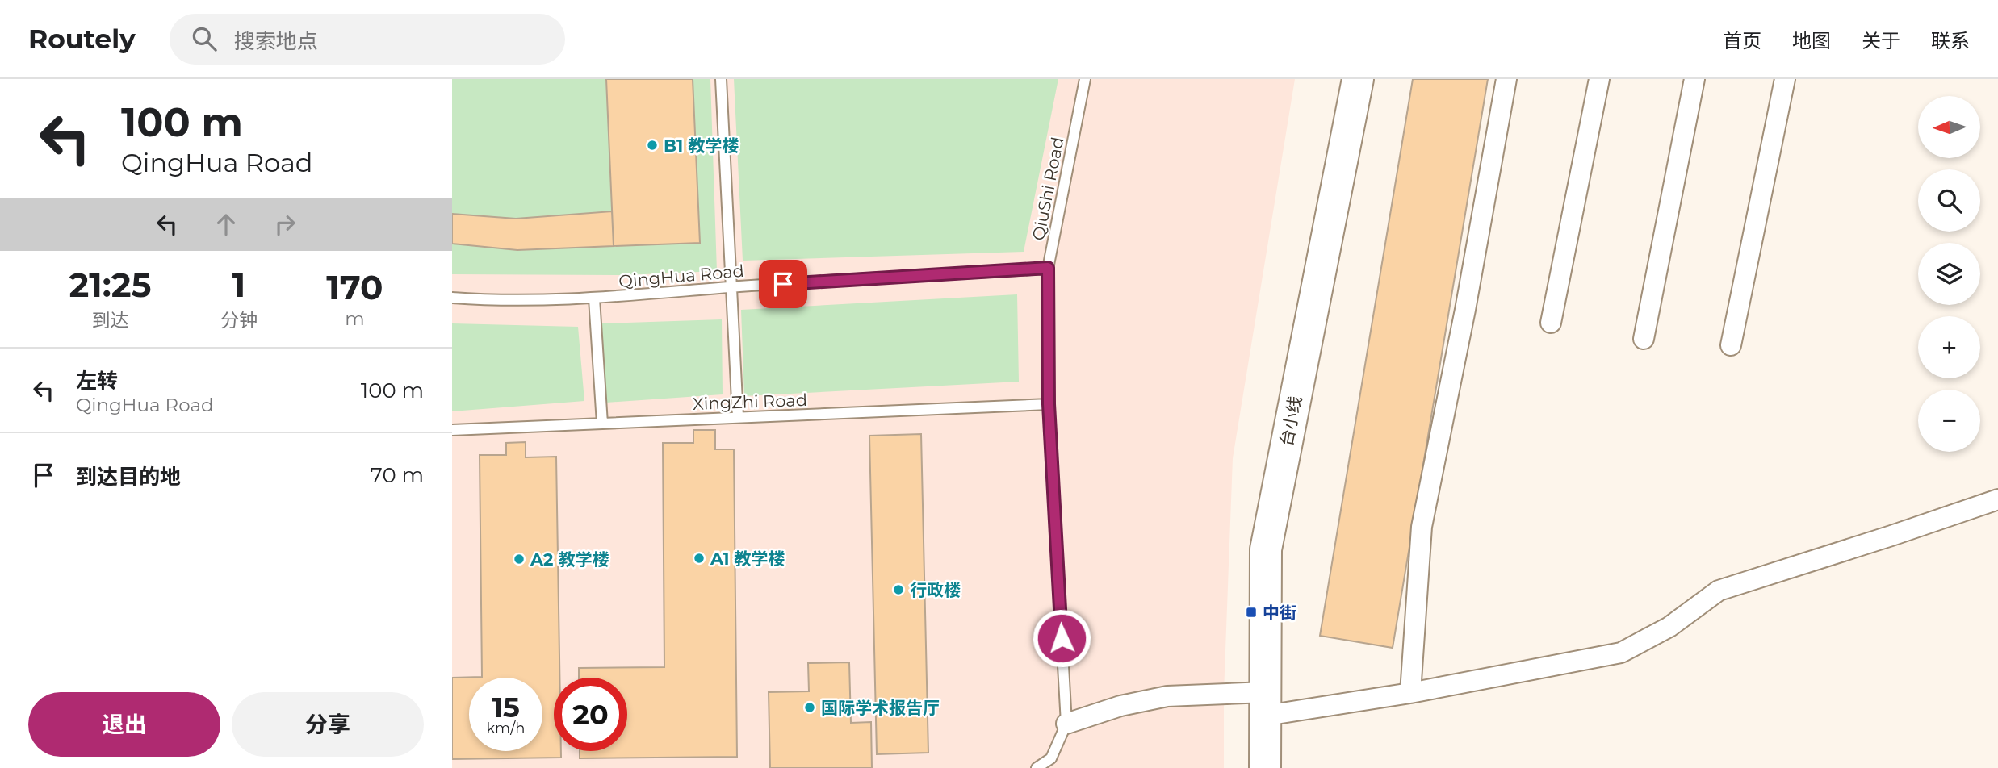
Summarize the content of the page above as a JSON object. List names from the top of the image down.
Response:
{
  "streets": {
    "highway": ["台小线"],
    "lane": ["QiuShi Road", "QingHua Road", "XingZhi Road"]
  },
  "crossings": [
    ["QiuShi Road", "QingHua Road"],
    ["QiuShi Road", "XingZhi Road"]
  ],
  "places": {
    "other": [
      "B1 教学楼",
      "A1 教学楼",
      "A2 教学楼",
      "行政楼",
      "国际学术报告厅"
    ],
    "transit": ["中街"]
  },
  "north": "left",
  "page": {
    "header": "Routely",
    "search": "搜索地点",
    "nav": [
      "首页",
      "地图",
      "关于",
      "联系"
    ],
    "turn": ["100 m", "QingHua Road"],
    "map_buttons": ["+", "−"],
    "eta": [
      "21:25",
      "到达",
      "1",
      "分钟",
      "170",
      "m"
    ],
    "list": [
      {
        "name": "左转",
        "note": "QingHua Road",
        "value": "100 m"
      },
      {
        "name": "到达目的地",
        "value": "70 m"
      }
    ],
    "speed": "15 km/h",
    "limit": "20",
    "buttons": ["退出", "分享"]
  }
}
